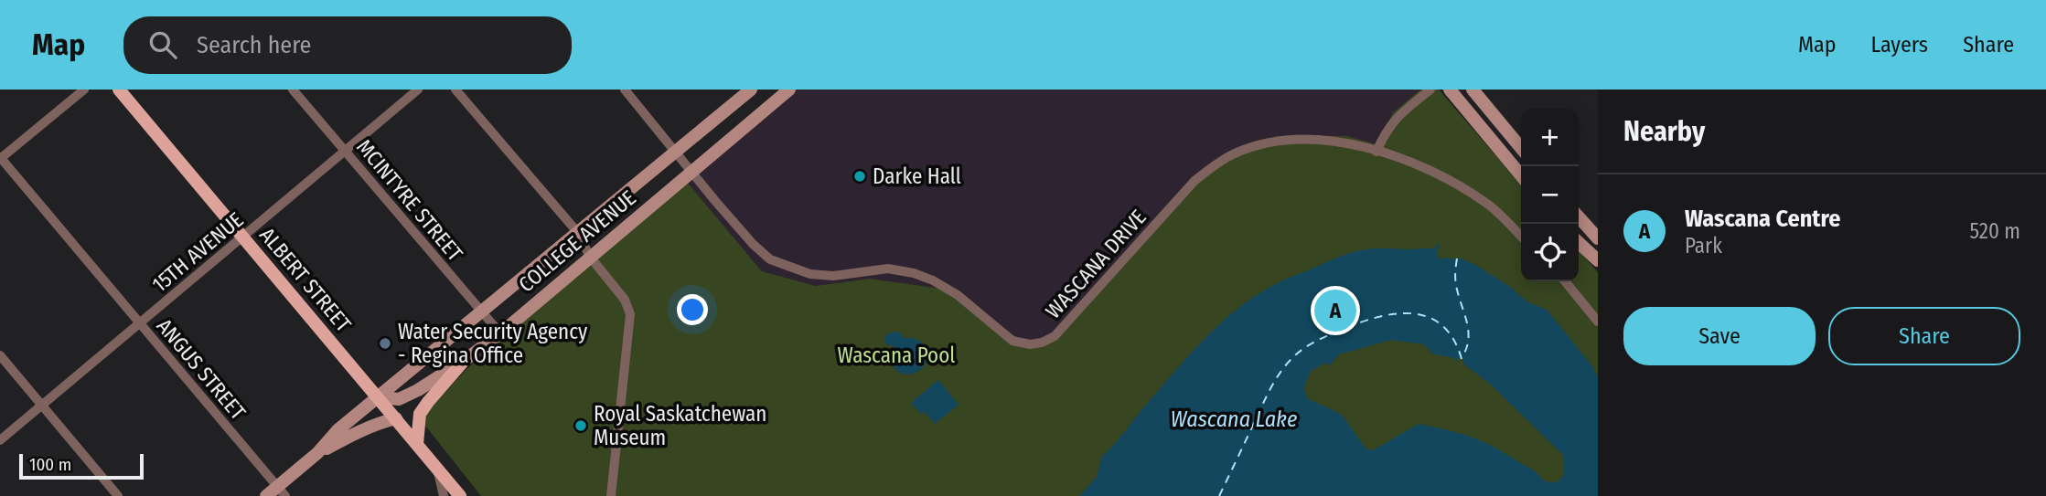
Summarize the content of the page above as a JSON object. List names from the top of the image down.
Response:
{
  "streets": {
    "main road": ["COLLEGE AVENUE", "ALBERT STREET"],
    "street": [
      "MCINTYRE STREET",
      "15TH AVENUE",
      "WASCANA DRIVE",
      "ANGUS STREET"
    ]
  },
  "crossings": [
    ["MCINTYRE STREET", "COLLEGE AVENUE"],
    ["MCINTYRE STREET", "15TH AVENUE"],
    ["COLLEGE AVENUE", "WASCANA DRIVE"],
    ["COLLEGE AVENUE", "ALBERT STREET"],
    ["COLLEGE AVENUE", "ANGUS STREET"],
    ["15TH AVENUE", "ALBERT STREET"],
    ["15TH AVENUE", "ANGUS STREET"]
  ],
  "water": ["Wascana Lake"],
  "parks": ["Wascana Pool"],
  "places": ["Darke Hall", "Water Security Agency - Regina Office", "Royal Saskatchewan Museum"],
  "scale_bar": "100 m",
  "page": {
    "header": "Map",
    "search": "Search here",
    "nav": ["Map", "Layers", "Share"],
    "heading": "Nearby",
    "map_buttons": ["+", "−"],
    "list": [
      {
        "mark": "A",
        "name": "Wascana Centre",
        "note": "Park",
        "value": "520 m"
      }
    ],
    "pins": "A",
    "buttons": ["Save", "Share"],
    "scale": "100 m"
  }
}
